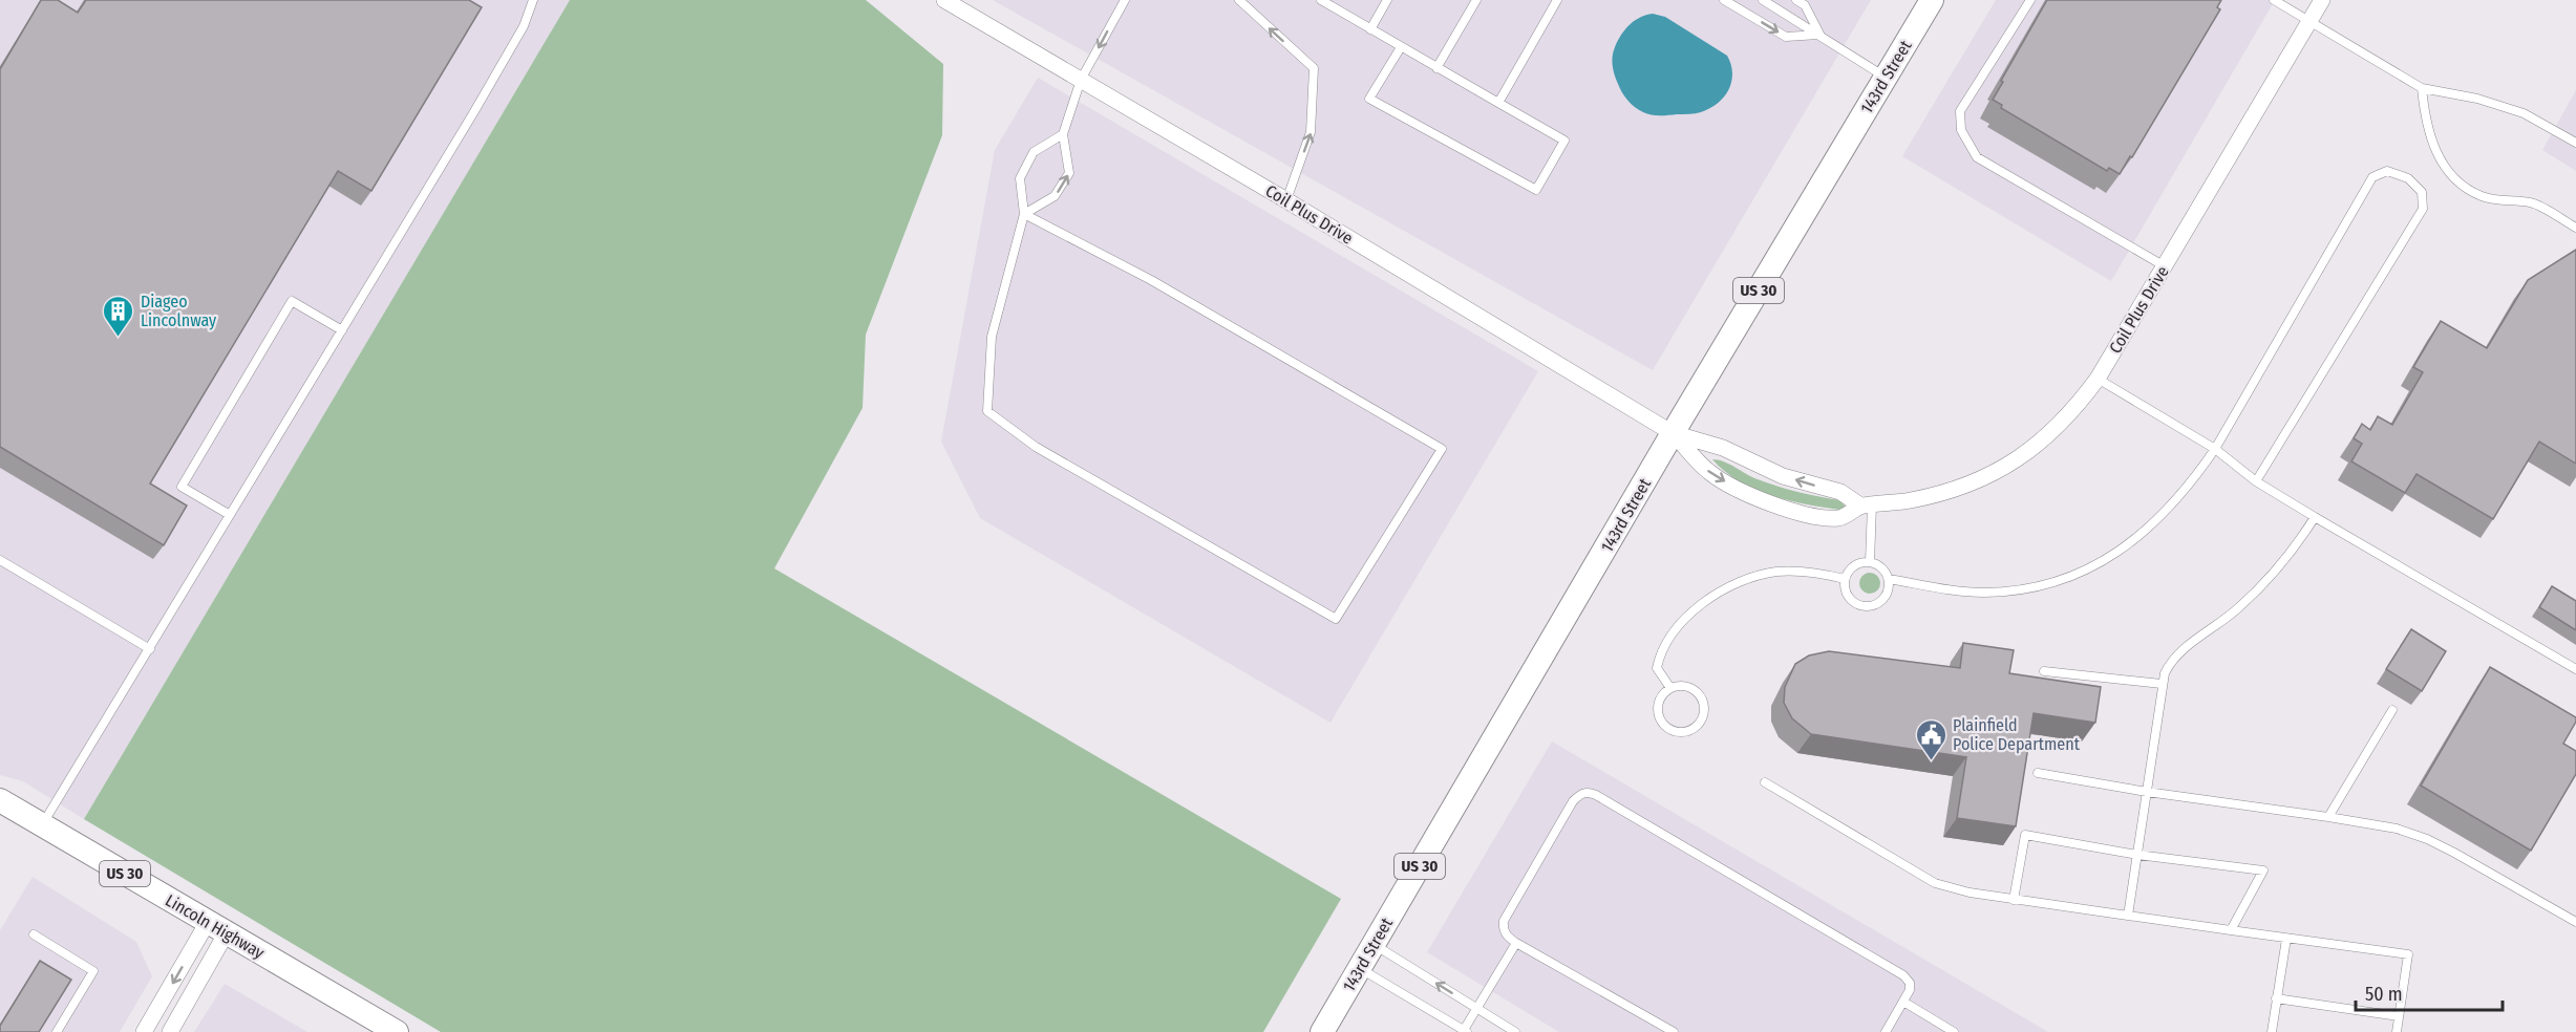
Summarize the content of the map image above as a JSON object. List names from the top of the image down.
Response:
{
  "streets": {
    "main road": ["143rd Street", "US 30", "Lincoln Highway"],
    "street": ["Coil Plus Drive"]
  },
  "crossings": [
    ["143rd Street", "Coil Plus Drive"]
  ],
  "places": {
    "building": ["Diageo Lincolnway"],
    "public building": ["Plainfield Police Department"]
  },
  "scale_bar": "50 m"
}
